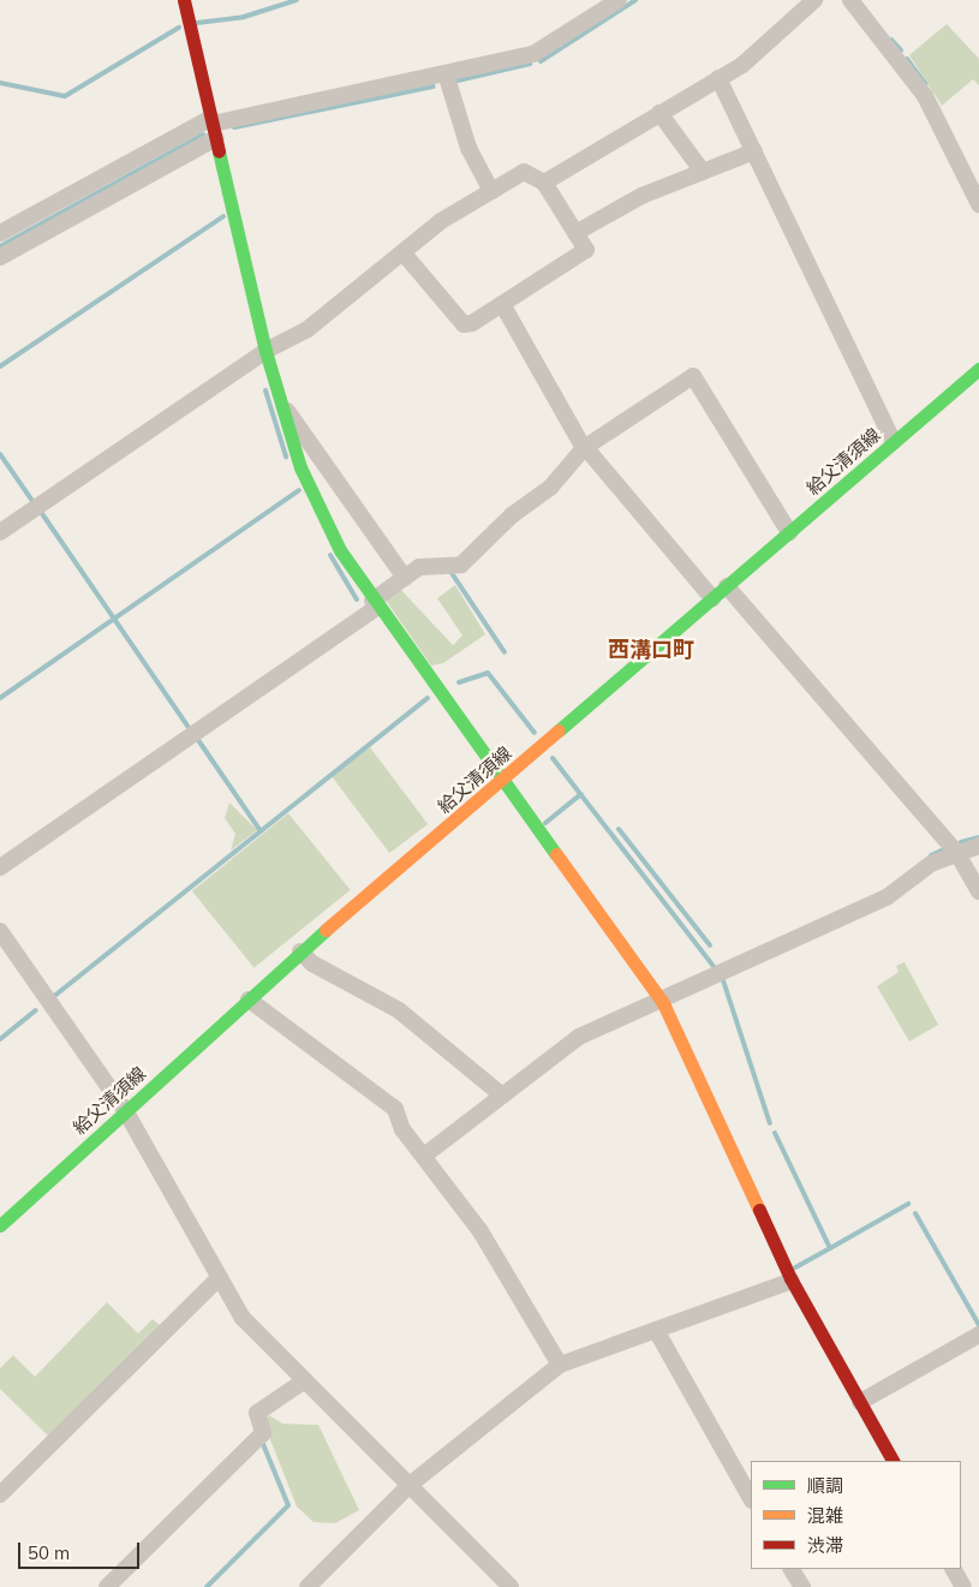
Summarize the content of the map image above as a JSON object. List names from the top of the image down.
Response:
{
  "streets": {
    "street": ["給父清須線"]
  },
  "districts": ["西溝口町"],
  "legend": ["順調", "混雑", "渋滞"],
  "scale_bar": "50 m"
}
